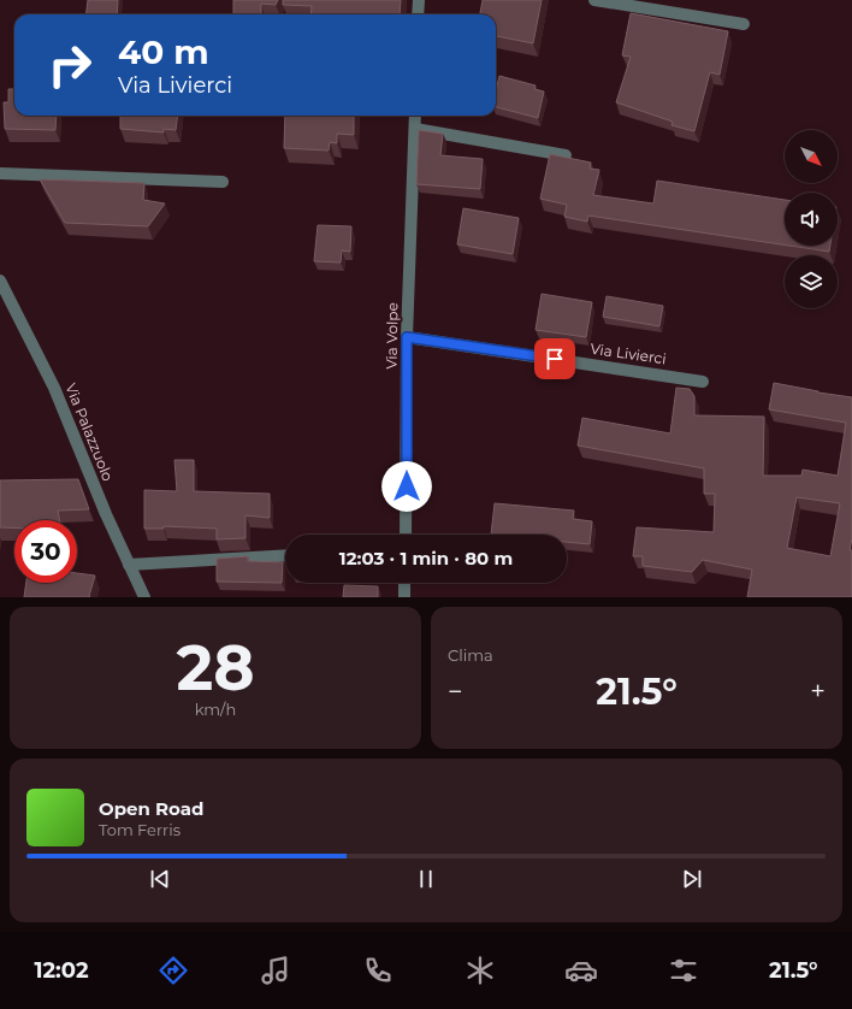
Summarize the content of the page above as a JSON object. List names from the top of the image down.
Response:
{
  "streets": {
    "street": ["Via Volpe", "Via Livierci", "Via Palazzuolo"]
  },
  "crossings": [
    ["Via Volpe", "Via Livierci"]
  ],
  "north": "bottom right",
  "page": {
    "turn": ["40 m", "Via Livierci"],
    "limit": "30",
    "trip": "12:03 · 1 min · 80 m",
    "tile": [
      ["28", "km/h"],
      "Clima"
    ],
    "heat": ["−", "21.5°", "+"],
    "song": ["Open Road", "Tom Ferris"],
    "tabs": ["12:02", "21.5°"]
  }
}
